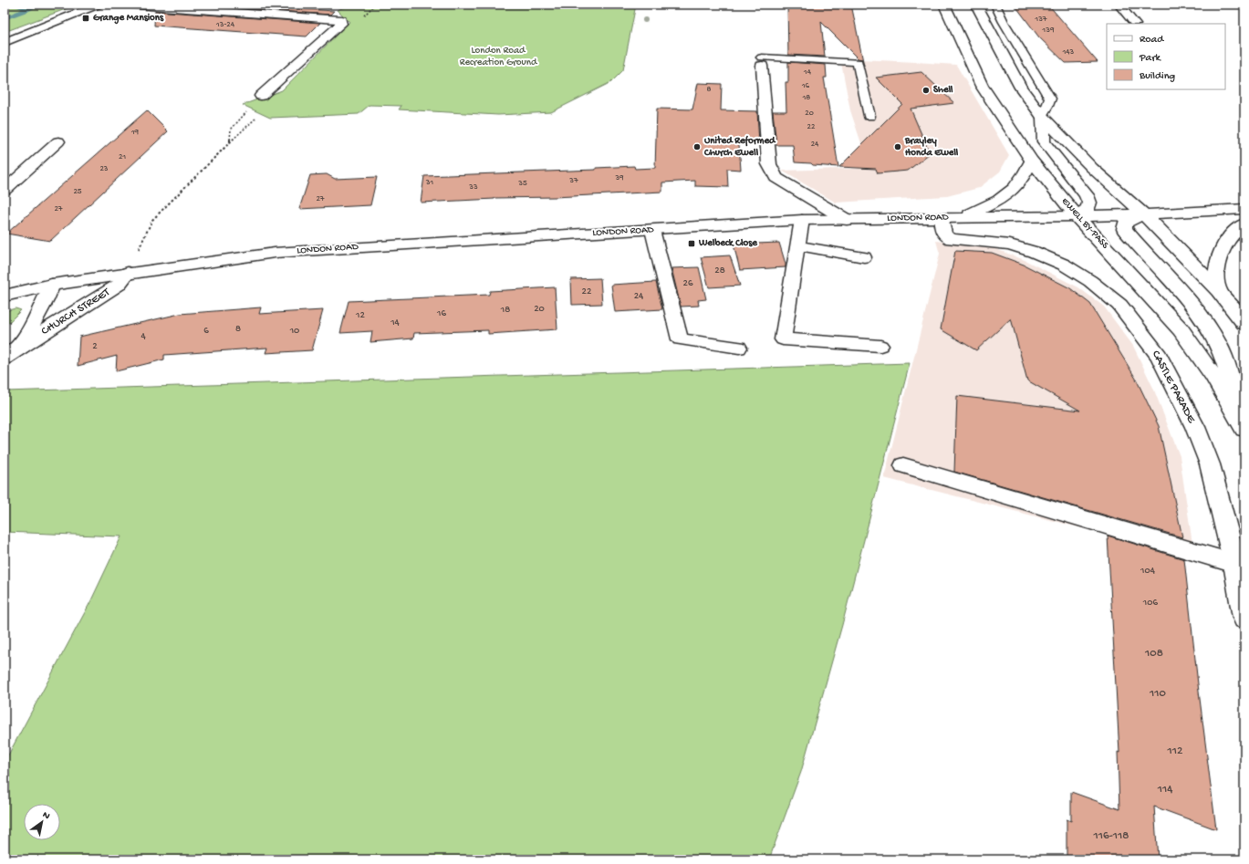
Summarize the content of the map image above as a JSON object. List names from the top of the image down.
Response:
{
  "streets": {
    "main road": [
      "LONDON ROAD",
      "EWELL BY-PASS",
      "CHURCH STREET",
      "CASTLE PARADE"
    ]
  },
  "crossings": [
    ["LONDON ROAD", "EWELL BY-PASS"],
    ["LONDON ROAD", "CHURCH STREET"],
    ["LONDON ROAD", "CASTLE PARADE"]
  ],
  "parks": ["London Road Recreation Ground"],
  "places": {
    "transit": ["Grange Mansions", "Welbeck Close"],
    "other": ["Shell", "United Reformed Church Ewell", "Brayley Honda Ewell"]
  },
  "house_numbers": [
    "137",
    "13-24",
    "139",
    "143",
    "14",
    "16",
    "8",
    "18",
    "20",
    "22",
    "19",
    "24",
    "21",
    "23",
    "39",
    "37",
    "31",
    "35",
    "33",
    "25",
    "27",
    "27",
    "28",
    "26",
    "22",
    "24",
    "20",
    "18",
    "16",
    "12",
    "14",
    "8",
    "6",
    "10",
    "4",
    "2",
    "104",
    "106",
    "108",
    "110",
    "112",
    "114",
    "116-118"
  ],
  "legend": ["Road", "Park", "Building"],
  "north": "top right"
}
